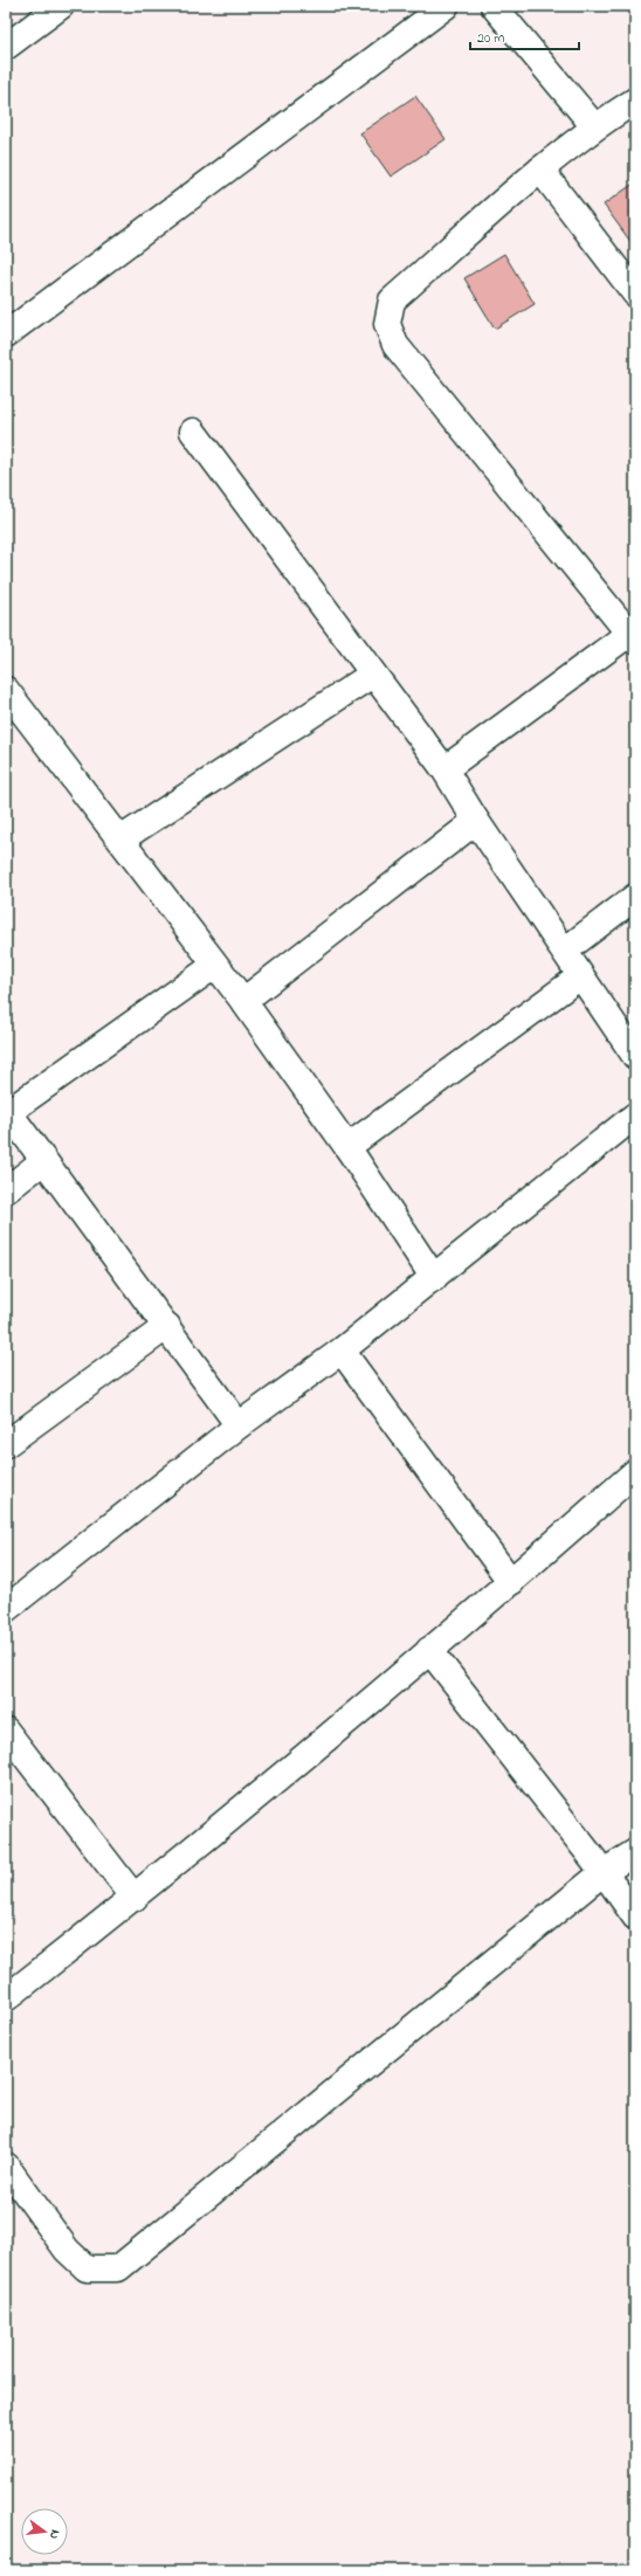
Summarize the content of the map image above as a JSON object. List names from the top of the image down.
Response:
{
  "scale_bar": "20 m",
  "north": "right"
}
